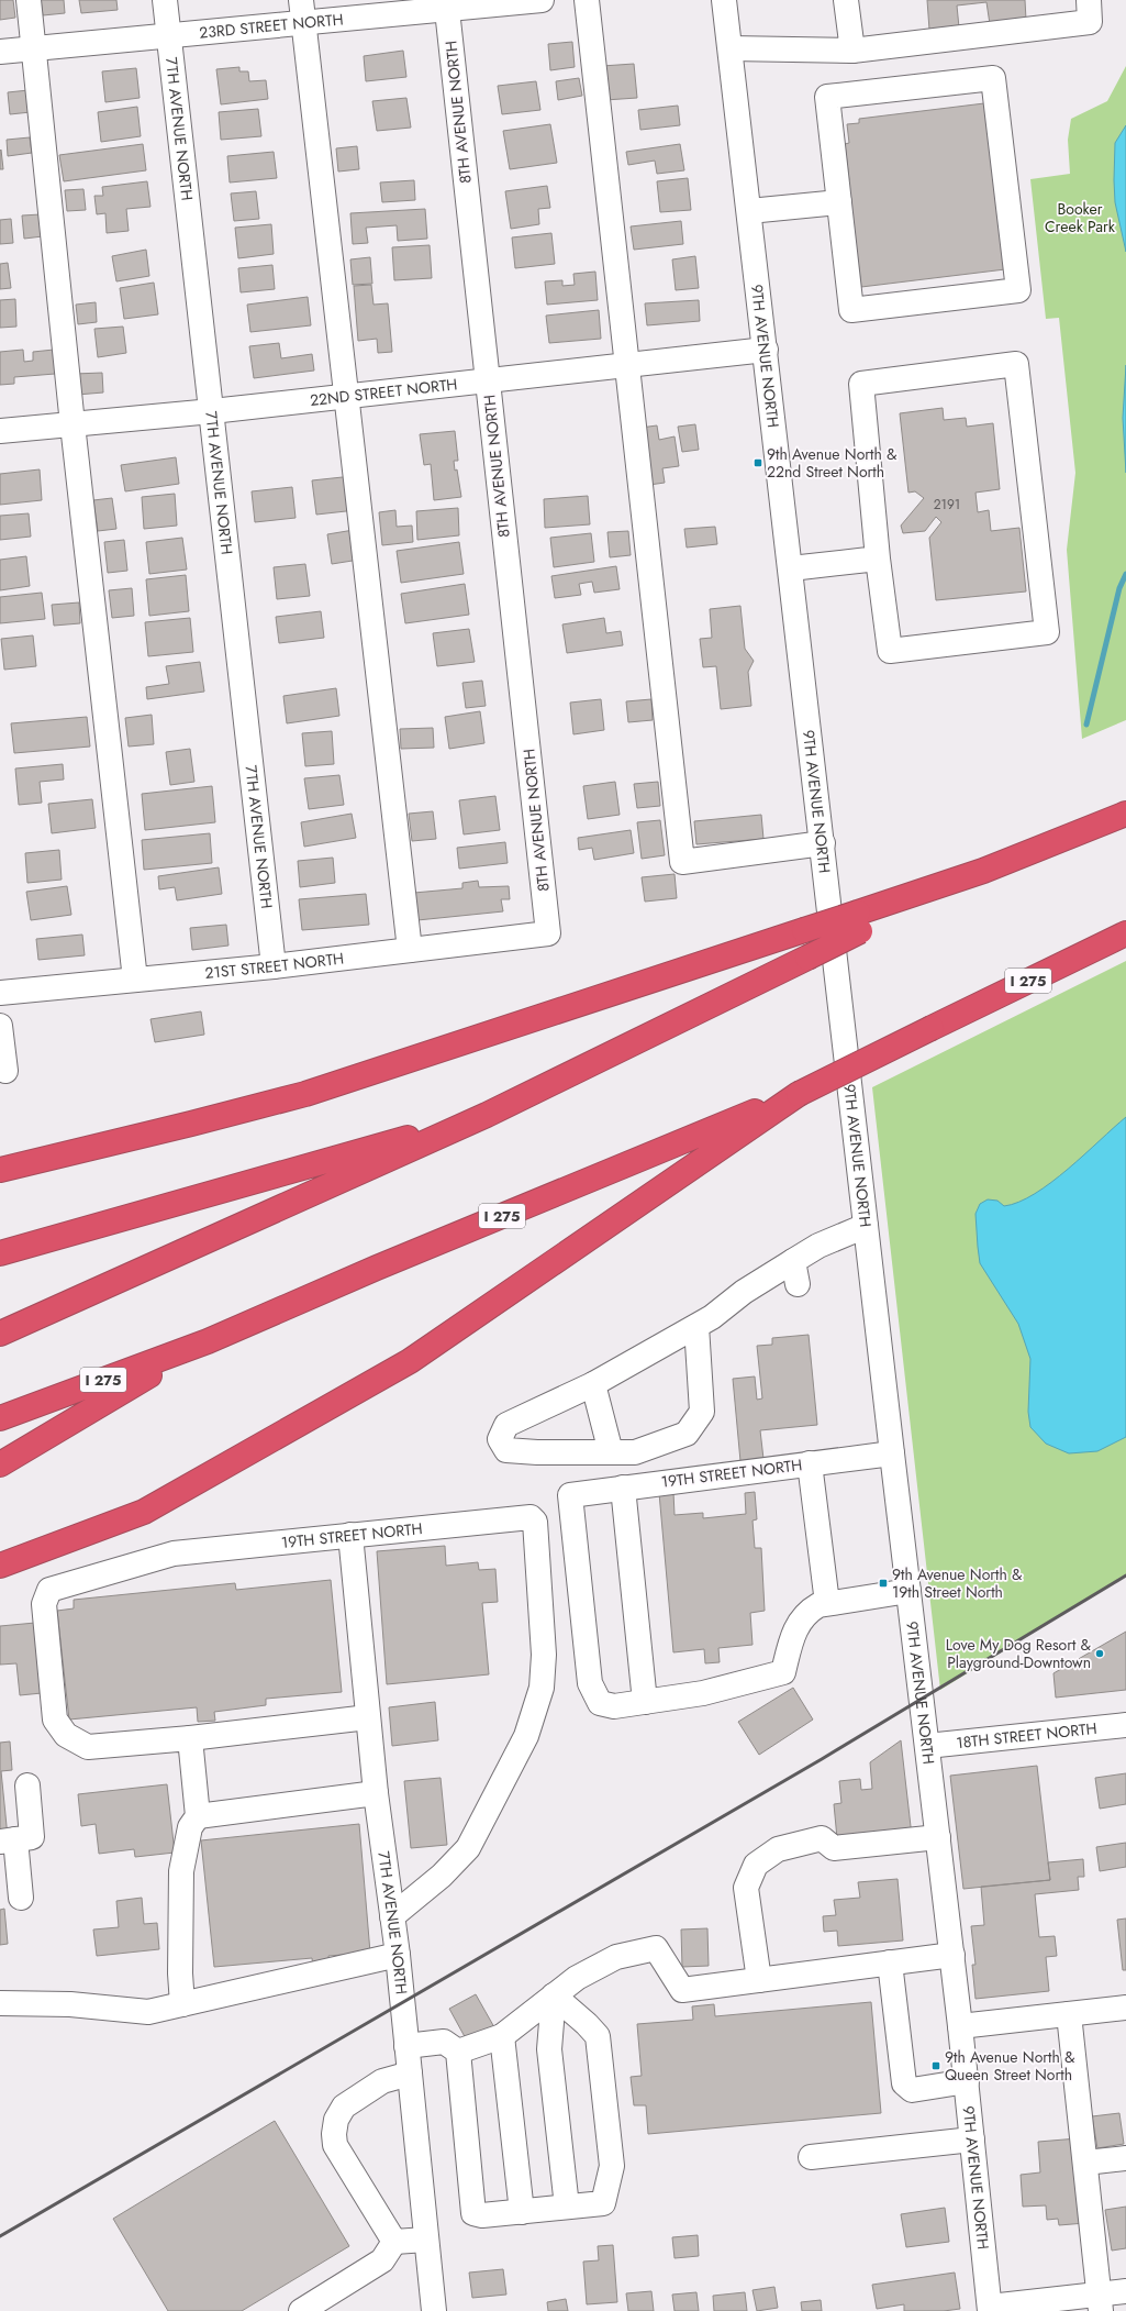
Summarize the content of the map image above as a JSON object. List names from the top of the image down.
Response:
{
  "streets": {
    "highway": ["I 275"],
    "street": [
      "23RD STREET NORTH",
      "8TH AVENUE NORTH",
      "7TH AVENUE NORTH",
      "9TH AVENUE NORTH",
      "22ND STREET NORTH",
      "21ST STREET NORTH",
      "19TH STREET NORTH",
      "18TH STREET NORTH"
    ]
  },
  "crossings": [
    ["23RD STREET NORTH", "8TH AVENUE NORTH"],
    ["23RD STREET NORTH", "7TH AVENUE NORTH"],
    ["8TH AVENUE NORTH", "22ND STREET NORTH"],
    ["8TH AVENUE NORTH", "21ST STREET NORTH"],
    ["7TH AVENUE NORTH", "22ND STREET NORTH"],
    ["7TH AVENUE NORTH", "21ST STREET NORTH"],
    ["7TH AVENUE NORTH", "19TH STREET NORTH"],
    ["9TH AVENUE NORTH", "22ND STREET NORTH"],
    ["9TH AVENUE NORTH", "19TH STREET NORTH"],
    ["9TH AVENUE NORTH", "18TH STREET NORTH"]
  ],
  "parks": ["Booker Creek Park"],
  "places": {
    "transit": ["9th Avenue North & 22nd Street North", "9th Avenue North & 19th Street North", "9th Avenue North & Queen Street North"],
    "other": ["Love My Dog Resort & Playground-Downtown"]
  },
  "house_numbers": ["2191"]
}
